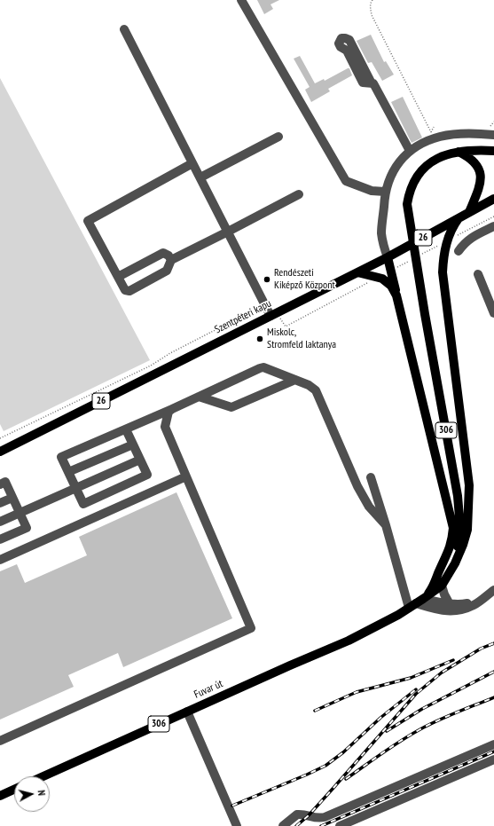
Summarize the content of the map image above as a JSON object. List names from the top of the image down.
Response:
{
  "streets": {
    "main road": [
      "26",
      "Szentpéteri kapu",
      "306",
      "Fuvar út"
    ]
  },
  "crossings": [
    ["306", "Fuvar út"]
  ],
  "places": ["Rendészeti Kiképző Központ", "Miskolc, Stromfeld laktanya"],
  "north": "right"
}
